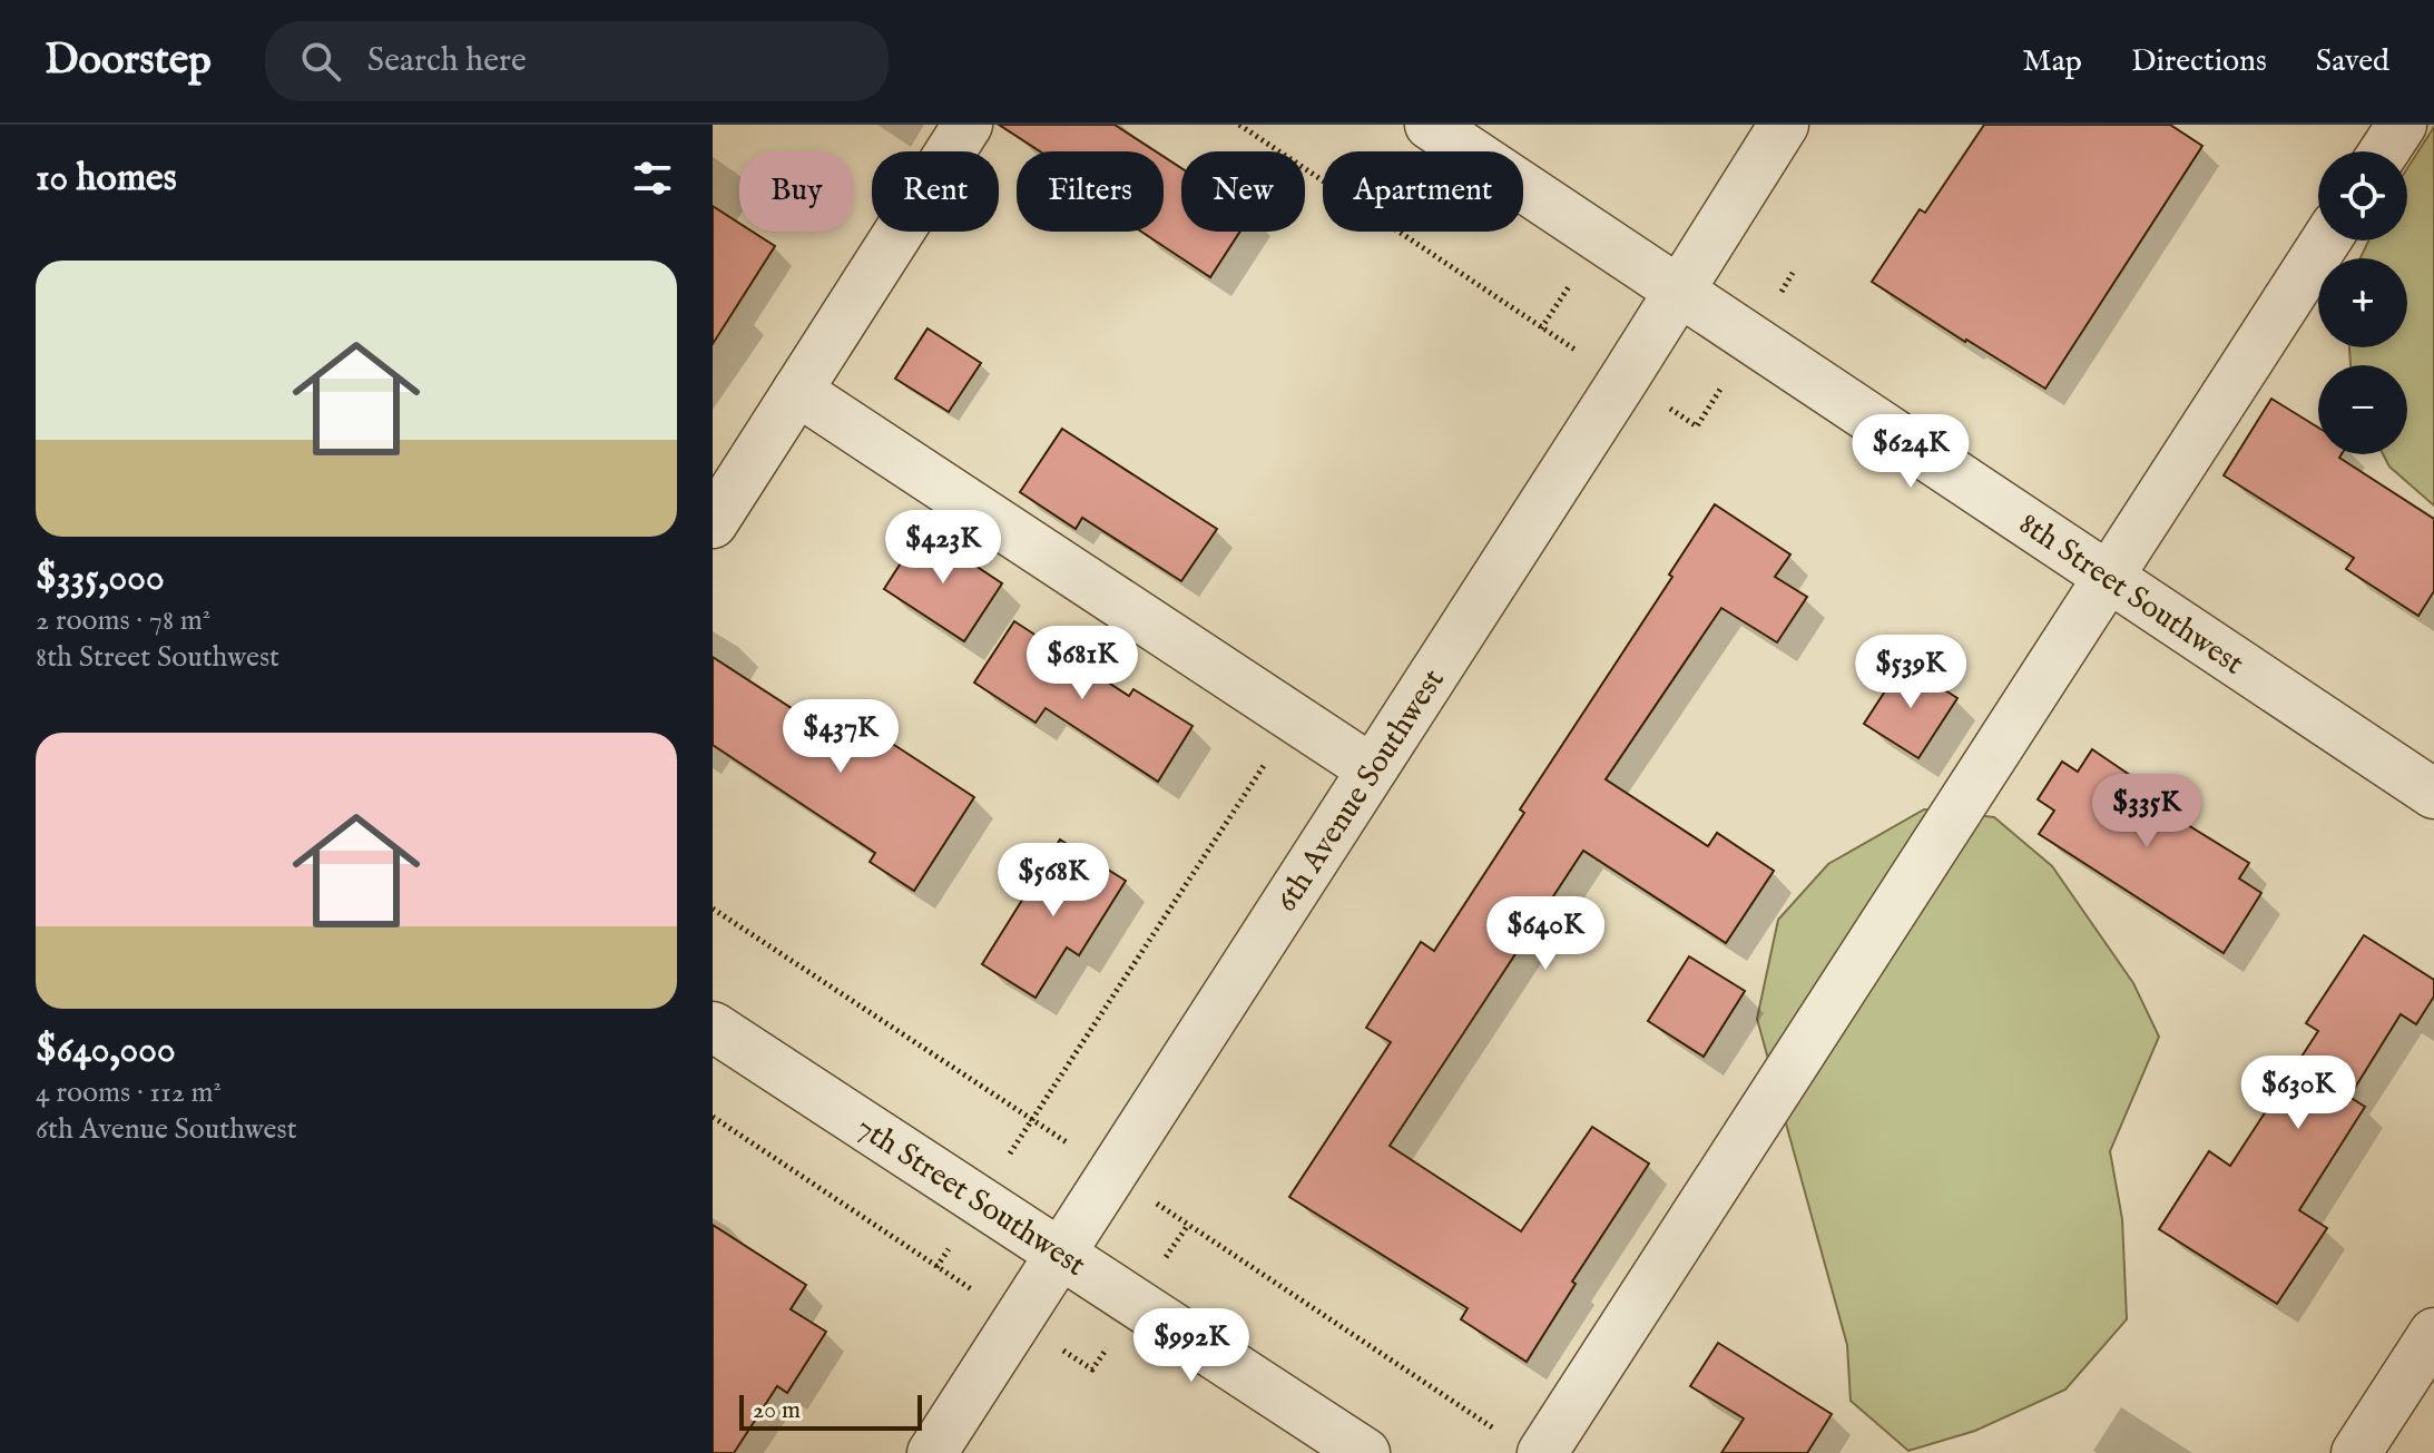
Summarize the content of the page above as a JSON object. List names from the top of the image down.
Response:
{
  "streets": {
    "street": ["8th Street Southwest", "6th Avenue Southwest", "7th Street Southwest"]
  },
  "crossings": [
    ["8th Street Southwest", "6th Avenue Southwest"],
    ["6th Avenue Southwest", "7th Street Southwest"]
  ],
  "scale_bar": "20 m",
  "page": {
    "header": "Doorstep",
    "search": "Search here",
    "nav": ["Map", "Directions", "Saved"],
    "heading": "10 homes",
    "map_buttons": ["+", "−"],
    "chip": [
      "Buy",
      "Rent",
      "Filters",
      "New",
      "Apartment"
    ],
    "list": [
      {
        "name": "$335,000",
        "note": "2 rooms · 78 m² · 8th Street Southwest"
      },
      {
        "name": "$640,000",
        "note": "4 rooms · 112 m² · 6th Avenue Southwest"
      }
    ],
    "price": [
      "$624K",
      "$423K",
      "$681K",
      "$539K",
      "$437K",
      "$335K",
      "$568K",
      "$640K",
      "$630K",
      "$992K"
    ],
    "scale": "20 m"
  }
}
